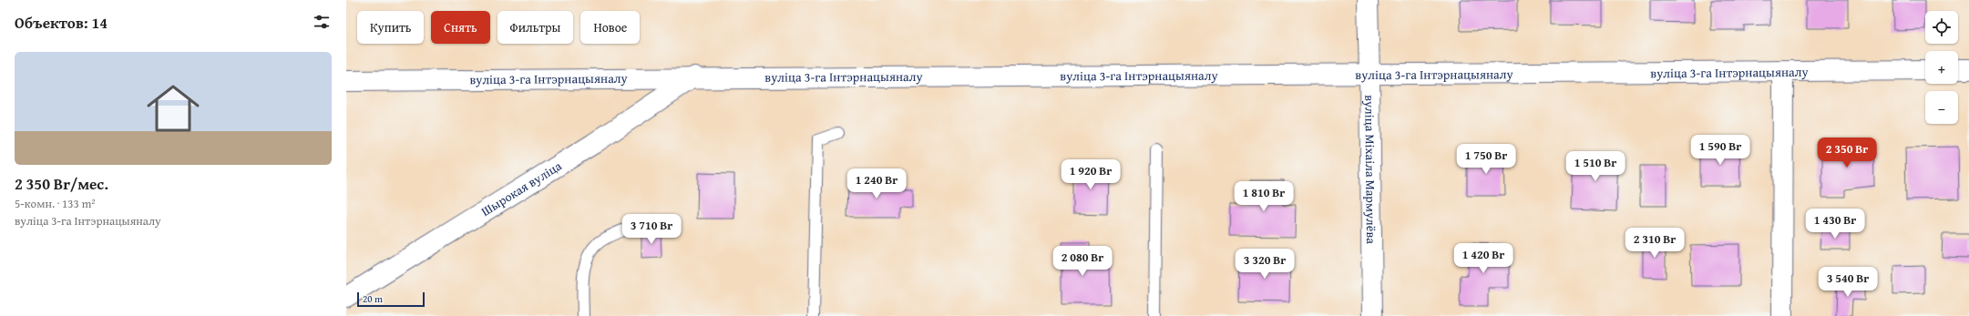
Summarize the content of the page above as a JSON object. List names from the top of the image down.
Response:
{
  "streets": {
    "street": ["вуліца 3-га Інтэрнацыяналу", "вуліца Міхаіла Мармулёва", "Шырокая вуліца"]
  },
  "crossings": [
    ["вуліца 3-га Інтэрнацыяналу", "вуліца Міхаіла Мармулёва"],
    ["вуліца 3-га Інтэрнацыяналу", "Шырокая вуліца"]
  ],
  "scale_bar": "20 m",
  "page": {
    "heading": "Объектов: 14",
    "map_buttons": ["+", "−"],
    "chip": [
      "Купить",
      "Снять",
      "Фильтры",
      "Новое"
    ],
    "list": [
      {
        "name": "2 350 Br/мес.",
        "note": "5-комн. · 133 m² · вуліца 3-га Інтэрнацыяналу"
      }
    ],
    "price": [
      "1 590 Br",
      "2 350 Br",
      "1 750 Br",
      "1 510 Br",
      "1 920 Br",
      "1 240 Br",
      "1 810 Br",
      "1 430 Br",
      "3 710 Br",
      "2 310 Br",
      "1 420 Br",
      "2 080 Br",
      "3 320 Br",
      "3 540 Br"
    ],
    "scale": "20 m"
  }
}
